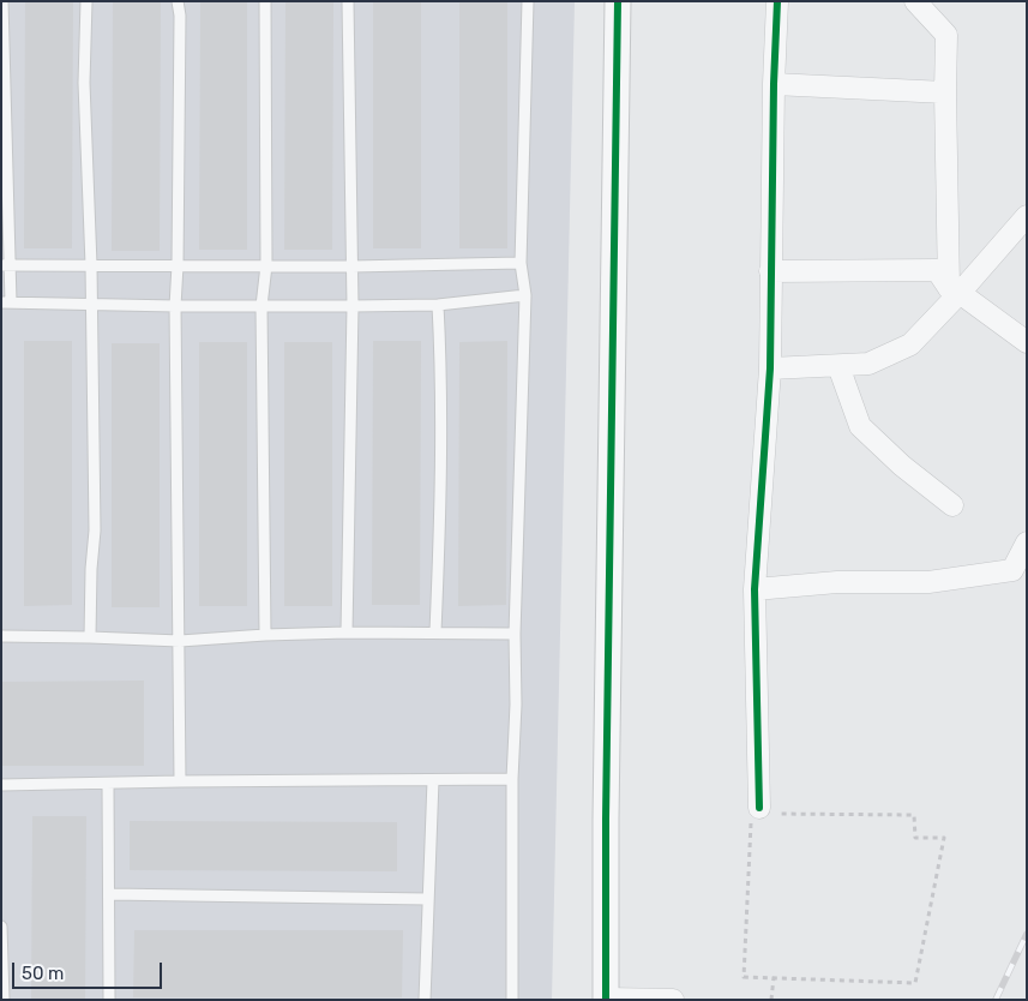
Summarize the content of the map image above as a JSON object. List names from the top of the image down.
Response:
{
  "scale_bar": "50 m"
}
